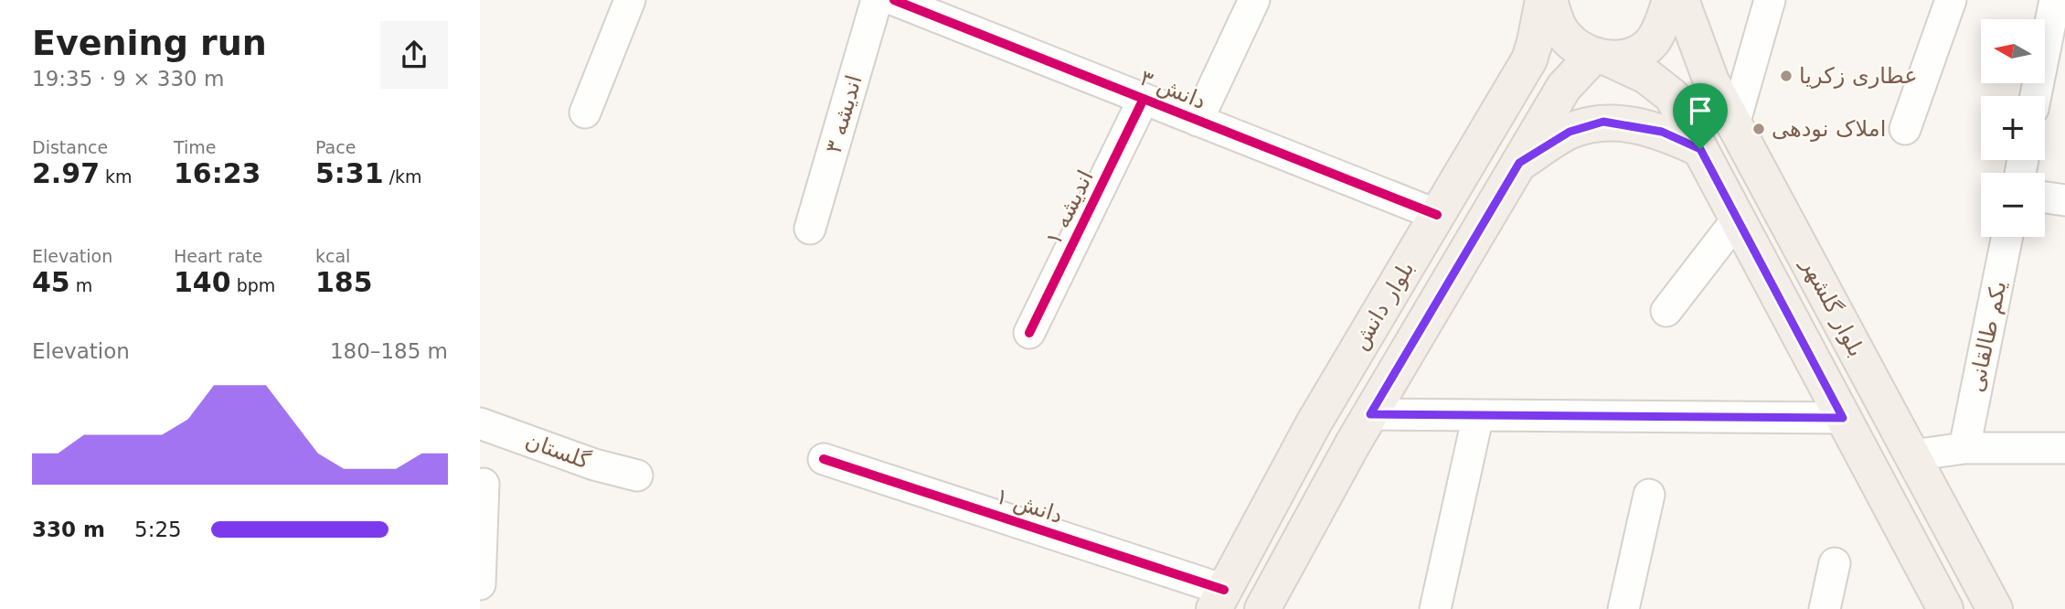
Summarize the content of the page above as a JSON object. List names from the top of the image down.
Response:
{
  "streets": {
    "main road": ["بلوار دانش", "بلوار گلشهر"],
    "street": [
      "دانش ۳",
      "اندیشه ۳",
      "اندیشه ۱",
      "یکم طالقانی",
      "گلستان",
      "دانش ۱"
    ]
  },
  "crossings": [
    ["دانش ۳", "اندیشه ۱"],
    ["دانش ۳", "بلوار دانش"],
    ["بلوار دانش", "بلوار گلشهر"],
    ["بلوار دانش", "دانش ۱"]
  ],
  "places": ["عطاری زکریا", "املاک نودهی"],
  "north": "left",
  "page": {
    "heading": ["Evening run", "19:35 · 9 × 330 m"],
    "map_buttons": ["+", "−"],
    "stats": [
      ["Distance", "2.97 km"],
      ["Time", "16:23"],
      ["Pace", "5:31 /km"],
      ["Elevation", "45 m"],
      ["Heart rate", "140 bpm"],
      ["kcal", "185"]
    ],
    "chart": ["Elevation", "180–185 m"],
    "list": [
      {
        "name": "330 m",
        "note": "5:25"
      }
    ]
  }
}
